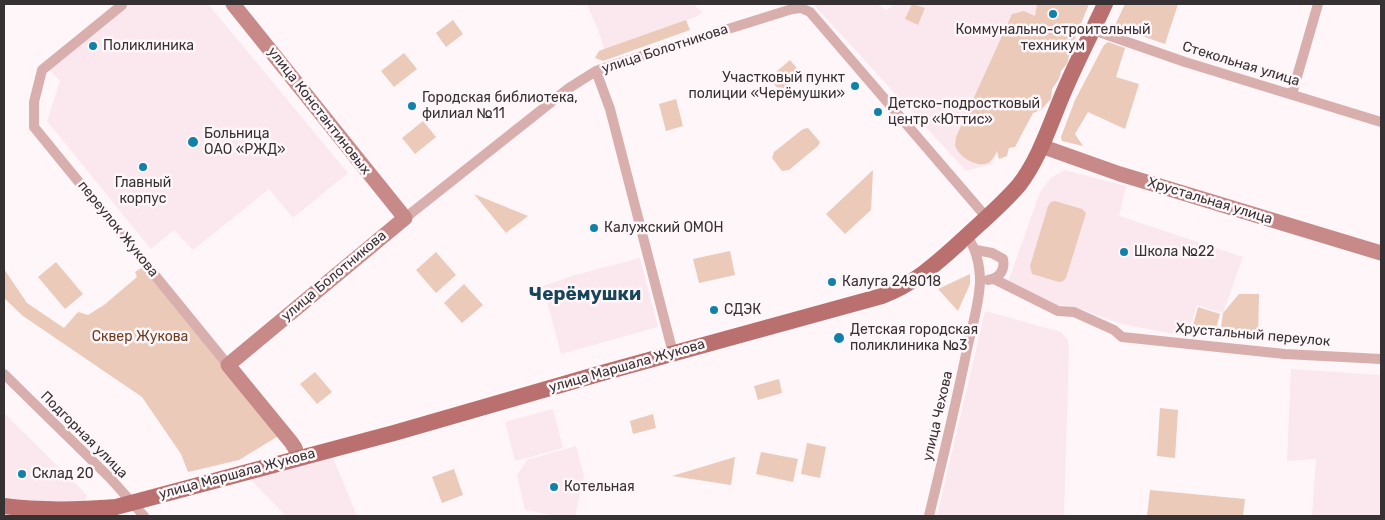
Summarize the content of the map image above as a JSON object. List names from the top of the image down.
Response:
{
  "streets": {
    "main road": ["улица Маршала Жукова"],
    "street": [
      "улица Болотникова",
      "Стекольная улица",
      "улица Константиновых",
      "Хрустальная улица",
      "переулок Жукова",
      "Хрустальный переулок",
      "улица Чехова",
      "Подгорная улица"
    ]
  },
  "crossings": [
    ["улица Болотникова", "улица Константиновых"],
    ["улица Болотникова", "переулок Жукова"],
    ["улица Болотникова", "улица Маршала Жукова"],
    ["Стекольная улица", "улица Маршала Жукова"],
    ["Хрустальная улица", "улица Маршала Жукова"],
    ["переулок Жукова", "улица Маршала Жукова"],
    ["улица Маршала Жукова", "улица Чехова"],
    ["улица Маршала Жукова", "Подгорная улица"]
  ],
  "districts": ["Черёмушки"],
  "parks": ["Сквер Жукова"],
  "places": [
    "Коммунально-строительный техникум",
    "Поликлиника",
    "Участковый пункт полиции «Черёмушки»",
    "Городская библиотека, филиал №11",
    "Детско-подростковый центр «Юттис»",
    "Больница ОАО «РЖД»",
    "Главный корпус",
    "Калужский ОМОН",
    "Школа №22",
    "Калуга 248018",
    "СДЭК",
    "Детская городская поликлиника №3",
    "Склад 20",
    "Котельная"
  ]
}
